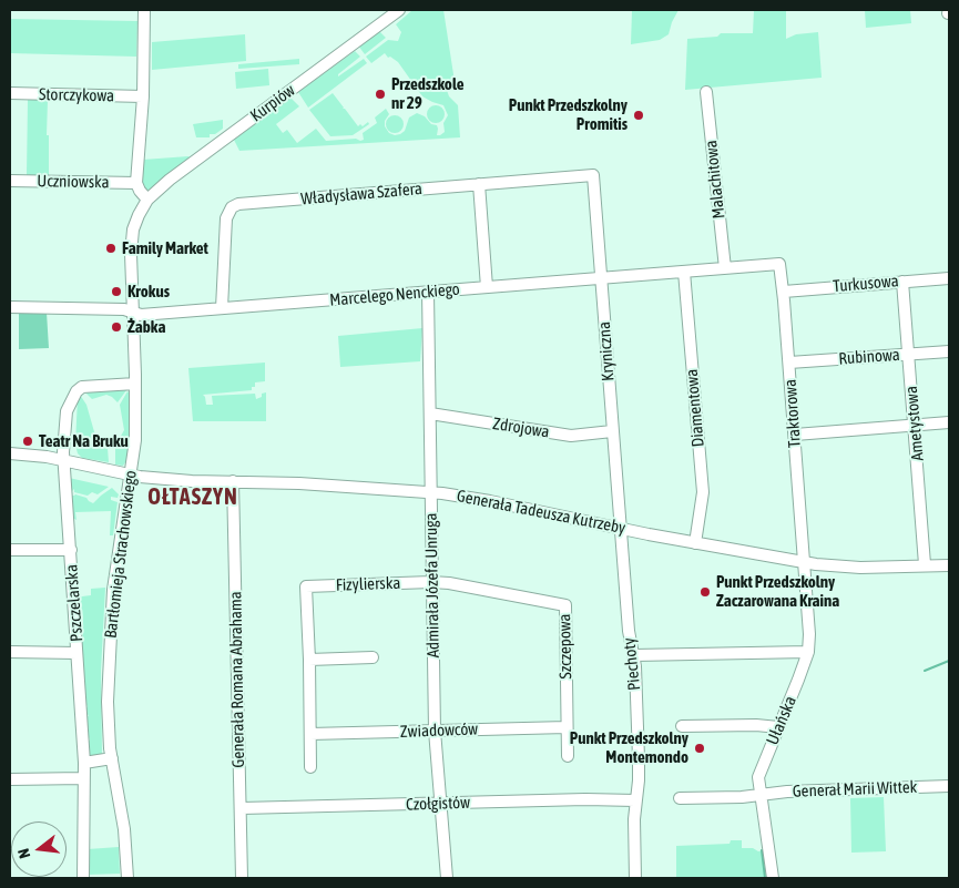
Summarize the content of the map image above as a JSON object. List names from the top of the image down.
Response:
{
  "streets": {
    "street": [
      "Storczykowa",
      "Kurpiów",
      "Malachitowa",
      "Uczniowska",
      "Władysława Szafera",
      "Turkusowa",
      "Marcelego Nenckiego",
      "Kryniczna",
      "Rubinowa",
      "Diamentowa",
      "Traktorowa",
      "Ametystowa",
      "Zdrojowa",
      "Generała Tadeusza Kutrzeby",
      "Bartłomieja Strachowskiego",
      "Fizylierska",
      "Admirała Józefa Unruga",
      "Pszczelarska",
      "Szczepowa",
      "Piechoty",
      "Generała Romana Abrahama",
      "Ułańska",
      "Zwiadowców",
      "Generał Marii Wittek",
      "Czołgistów"
    ]
  },
  "crossings": [
    ["Kurpiów", "Bartłomieja Strachowskiego"],
    ["Malachitowa", "Marcelego Nenckiego"],
    ["Władysława Szafera", "Marcelego Nenckiego"],
    ["Władysława Szafera", "Kryniczna"],
    ["Turkusowa", "Traktorowa"],
    ["Turkusowa", "Ametystowa"],
    ["Marcelego Nenckiego", "Kryniczna"],
    ["Marcelego Nenckiego", "Diamentowa"],
    ["Marcelego Nenckiego", "Traktorowa"],
    ["Marcelego Nenckiego", "Bartłomieja Strachowskiego"],
    ["Marcelego Nenckiego", "Admirała Józefa Unruga"],
    ["Kryniczna", "Zdrojowa"],
    ["Kryniczna", "Generała Tadeusza Kutrzeby"],
    ["Kryniczna", "Piechoty"],
    ["Rubinowa", "Traktorowa"],
    ["Rubinowa", "Ametystowa"],
    ["Diamentowa", "Generała Tadeusza Kutrzeby"],
    ["Traktorowa", "Generała Tadeusza Kutrzeby"],
    ["Traktorowa", "Ułańska"],
    ["Ametystowa", "Generała Tadeusza Kutrzeby"],
    ["Zdrojowa", "Admirała Józefa Unruga"],
    ["Generała Tadeusza Kutrzeby", "Bartłomieja Strachowskiego"],
    ["Generała Tadeusza Kutrzeby", "Admirała Józefa Unruga"],
    ["Generała Tadeusza Kutrzeby", "Pszczelarska"],
    ["Generała Tadeusza Kutrzeby", "Piechoty"],
    ["Generała Tadeusza Kutrzeby", "Generała Romana Abrahama"],
    ["Generała Tadeusza Kutrzeby", "Ułańska"],
    ["Bartłomieja Strachowskiego", "Pszczelarska"],
    ["Fizylierska", "Admirała Józefa Unruga"],
    ["Fizylierska", "Szczepowa"],
    ["Admirała Józefa Unruga", "Szczepowa"],
    ["Admirała Józefa Unruga", "Zwiadowców"],
    ["Admirała Józefa Unruga", "Czołgistów"],
    ["Szczepowa", "Zwiadowców"],
    ["Piechoty", "Czołgistów"],
    ["Generała Romana Abrahama", "Czołgistów"],
    ["Ułańska", "Generał Marii Wittek"]
  ],
  "districts": ["OŁTASZYN"],
  "places": [
    "Przedszkole nr 29",
    "Punkt Przedszkolny Promitis",
    "Family Market",
    "Krokus",
    "Żabka",
    "Teatr Na Bruku",
    "Punkt Przedszkolny Zaczarowana Kraina",
    "Punkt Przedszkolny Montemondo"
  ],
  "north": "left"
}
